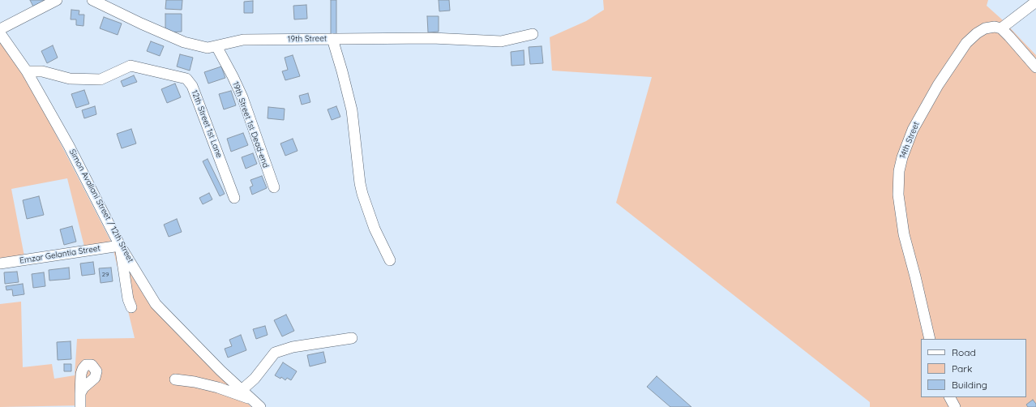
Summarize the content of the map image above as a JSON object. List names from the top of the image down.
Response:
{
  "streets": {
    "street": [
      "19th Street",
      "12th Street 1st Lane",
      "19th Street 1st Dead-end",
      "14th Street",
      "Simon Avaliani Street / 12th Street",
      "Emzar Gelantia Street"
    ]
  },
  "crossings": [
    ["19th Street", "19th Street 1st Dead-end"],
    ["12th Street 1st Lane", "Simon Avaliani Street / 12th Street"],
    ["Simon Avaliani Street / 12th Street", "Emzar Gelantia Street"]
  ],
  "house_numbers": ["29"],
  "legend": ["Road", "Park", "Building"]
}
